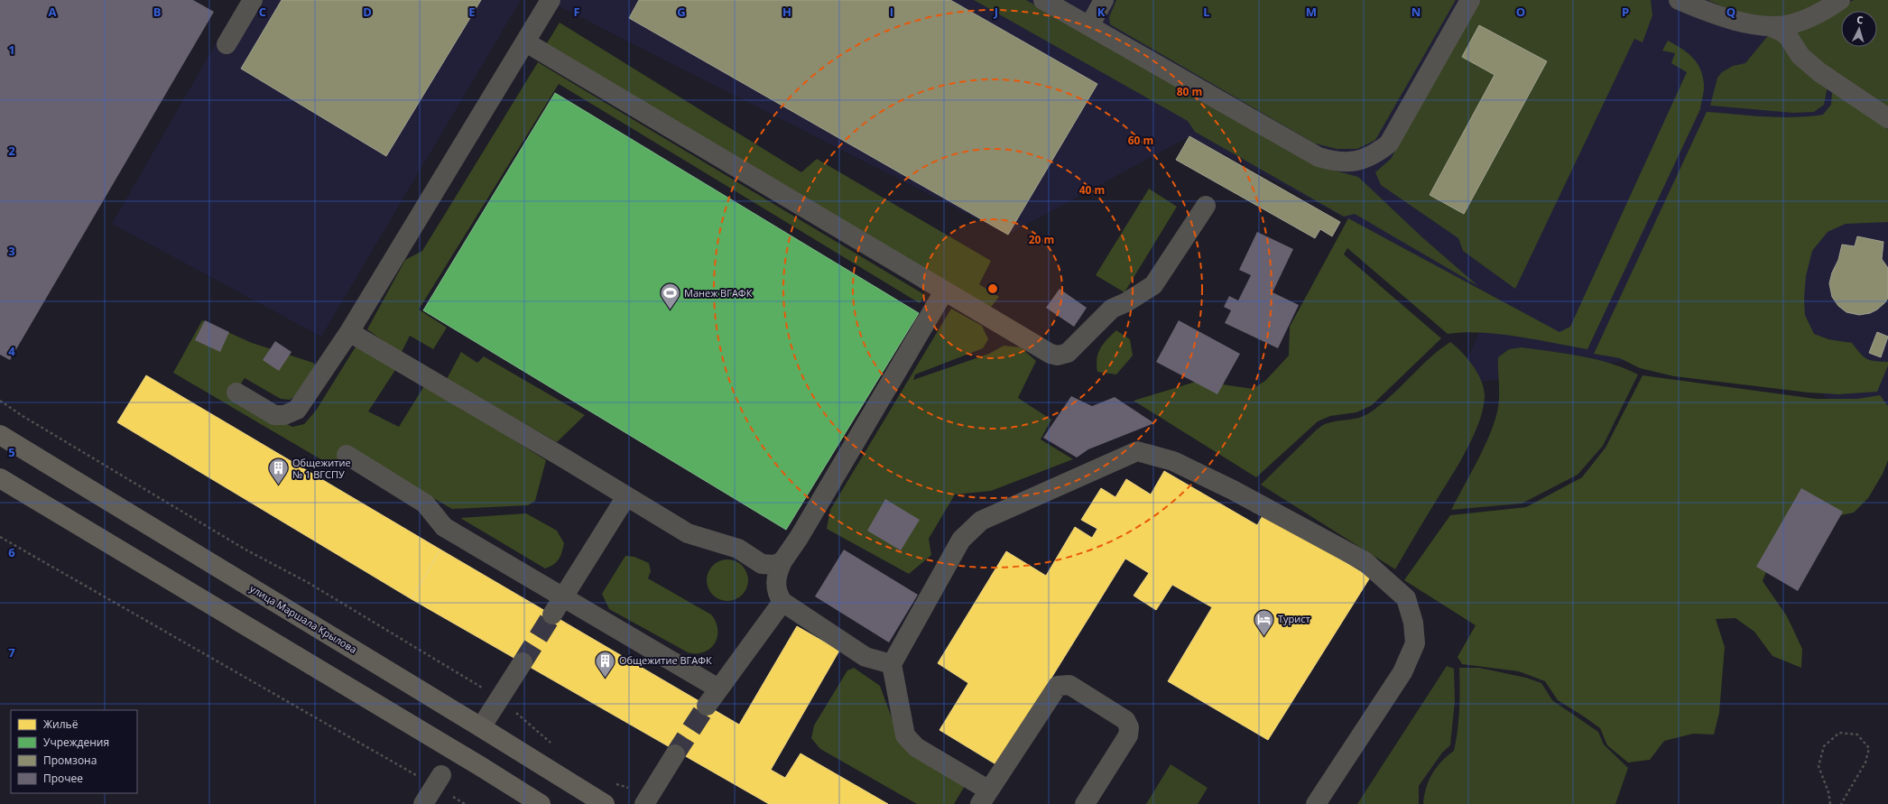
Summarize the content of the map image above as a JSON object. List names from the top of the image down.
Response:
{
  "streets": {
    "main road": ["улица Маршала Крылова"]
  },
  "places": {
    "sports": ["Манеж ВГАФК"],
    "building": ["Общежитие № 1 ВГСПУ", "Общежитие ВГАФК"],
    "hotel": ["Турист"]
  },
  "legend": [
    "Жильё",
    "Учреждения",
    "Промзона",
    "Прочее"
  ],
  "north": "top",
  "grid": {
    "columns": [
      "A",
      "B",
      "C",
      "D",
      "E",
      "F",
      "G",
      "H",
      "I",
      "J",
      "K",
      "L",
      "M",
      "N",
      "O",
      "P",
      "Q"
    ],
    "rows": [
      "1",
      "2",
      "3",
      "4",
      "5",
      "6",
      "7"
    ]
  },
  "rings": [
    "80 m",
    "60 m",
    "40 m",
    "20 m"
  ]
}
